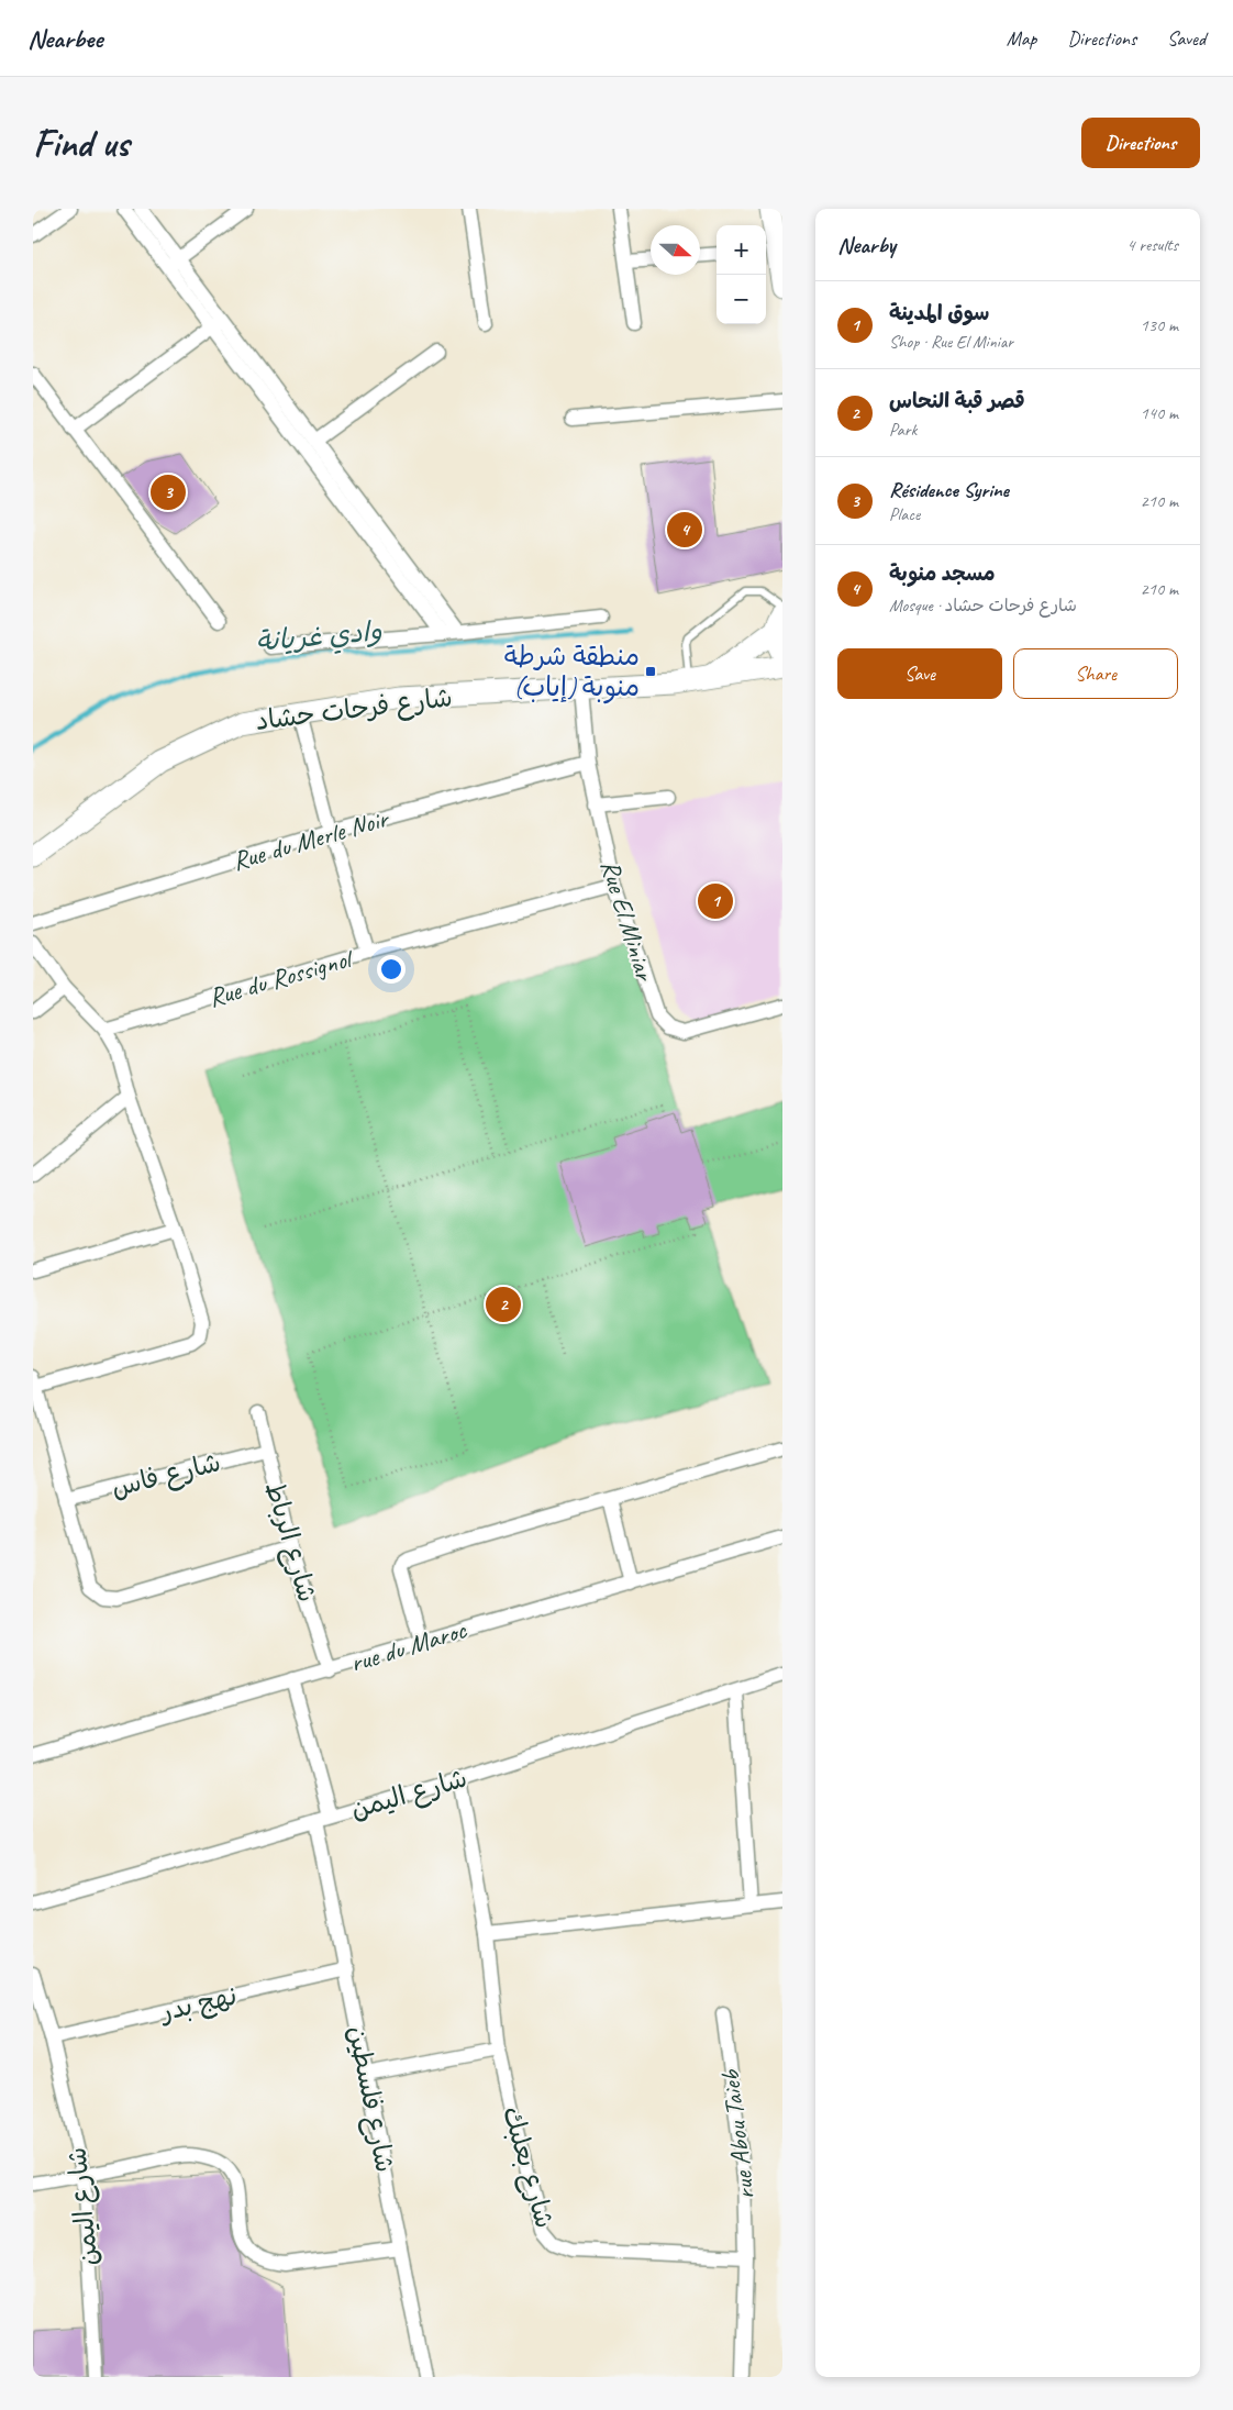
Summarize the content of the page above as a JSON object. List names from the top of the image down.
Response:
{
  "streets": {
    "street": [
      "شارع فرحات حشاد",
      "Rue du Merle Noir",
      "Rue El Miniar",
      "Rue du Rossignol",
      "شارع فاس",
      "شارع الرباط",
      "rue du Maroc",
      "شارع اليمن",
      "نهج بدر",
      "شارع فلسطين",
      "rue Abou Taieb",
      "شارع بعلبك"
    ]
  },
  "crossings": [
    ["شارع فرحات حشاد", "Rue El Miniar"],
    ["Rue du Merle Noir", "Rue El Miniar"],
    ["Rue El Miniar", "Rue du Rossignol"],
    ["شارع فاس", "شارع الرباط"],
    ["شارع الرباط", "rue du Maroc"],
    ["rue du Maroc", "شارع فلسطين"],
    ["شارع اليمن", "نهج بدر"],
    ["شارع اليمن", "شارع فلسطين"],
    ["شارع اليمن", "شارع بعلبك"],
    ["نهج بدر", "شارع فلسطين"],
    ["rue Abou Taieb", "شارع بعلبك"]
  ],
  "water": ["وادي غريانة"],
  "places": {
    "transit": ["منطقة شرطة منوبة (إياب)"]
  },
  "north": "right",
  "page": {
    "header": "Nearbee",
    "nav": ["Map", "Directions", "Saved"],
    "buttons": [
      "Directions",
      ["Save", "Share"]
    ],
    "title": "Find us",
    "heading": ["Nearby", "4 results"],
    "map_buttons": ["+", "−"],
    "list": [
      {
        "mark": "1",
        "name": "سوق المدينة",
        "note": "Shop · Rue El Miniar",
        "value": "130 m"
      },
      {
        "mark": "2",
        "name": "قصر قبة النحاس",
        "note": "Park",
        "value": "140 m"
      },
      {
        "mark": "3",
        "name": "Résidence Syrine",
        "note": "Place",
        "value": "210 m"
      },
      {
        "mark": "4",
        "name": "مسجد منوبة",
        "note": "Mosque · شارع فرحات حشاد",
        "value": "210 m"
      }
    ],
    "pins": [
      "3",
      "4",
      "1",
      "2"
    ]
  }
}
